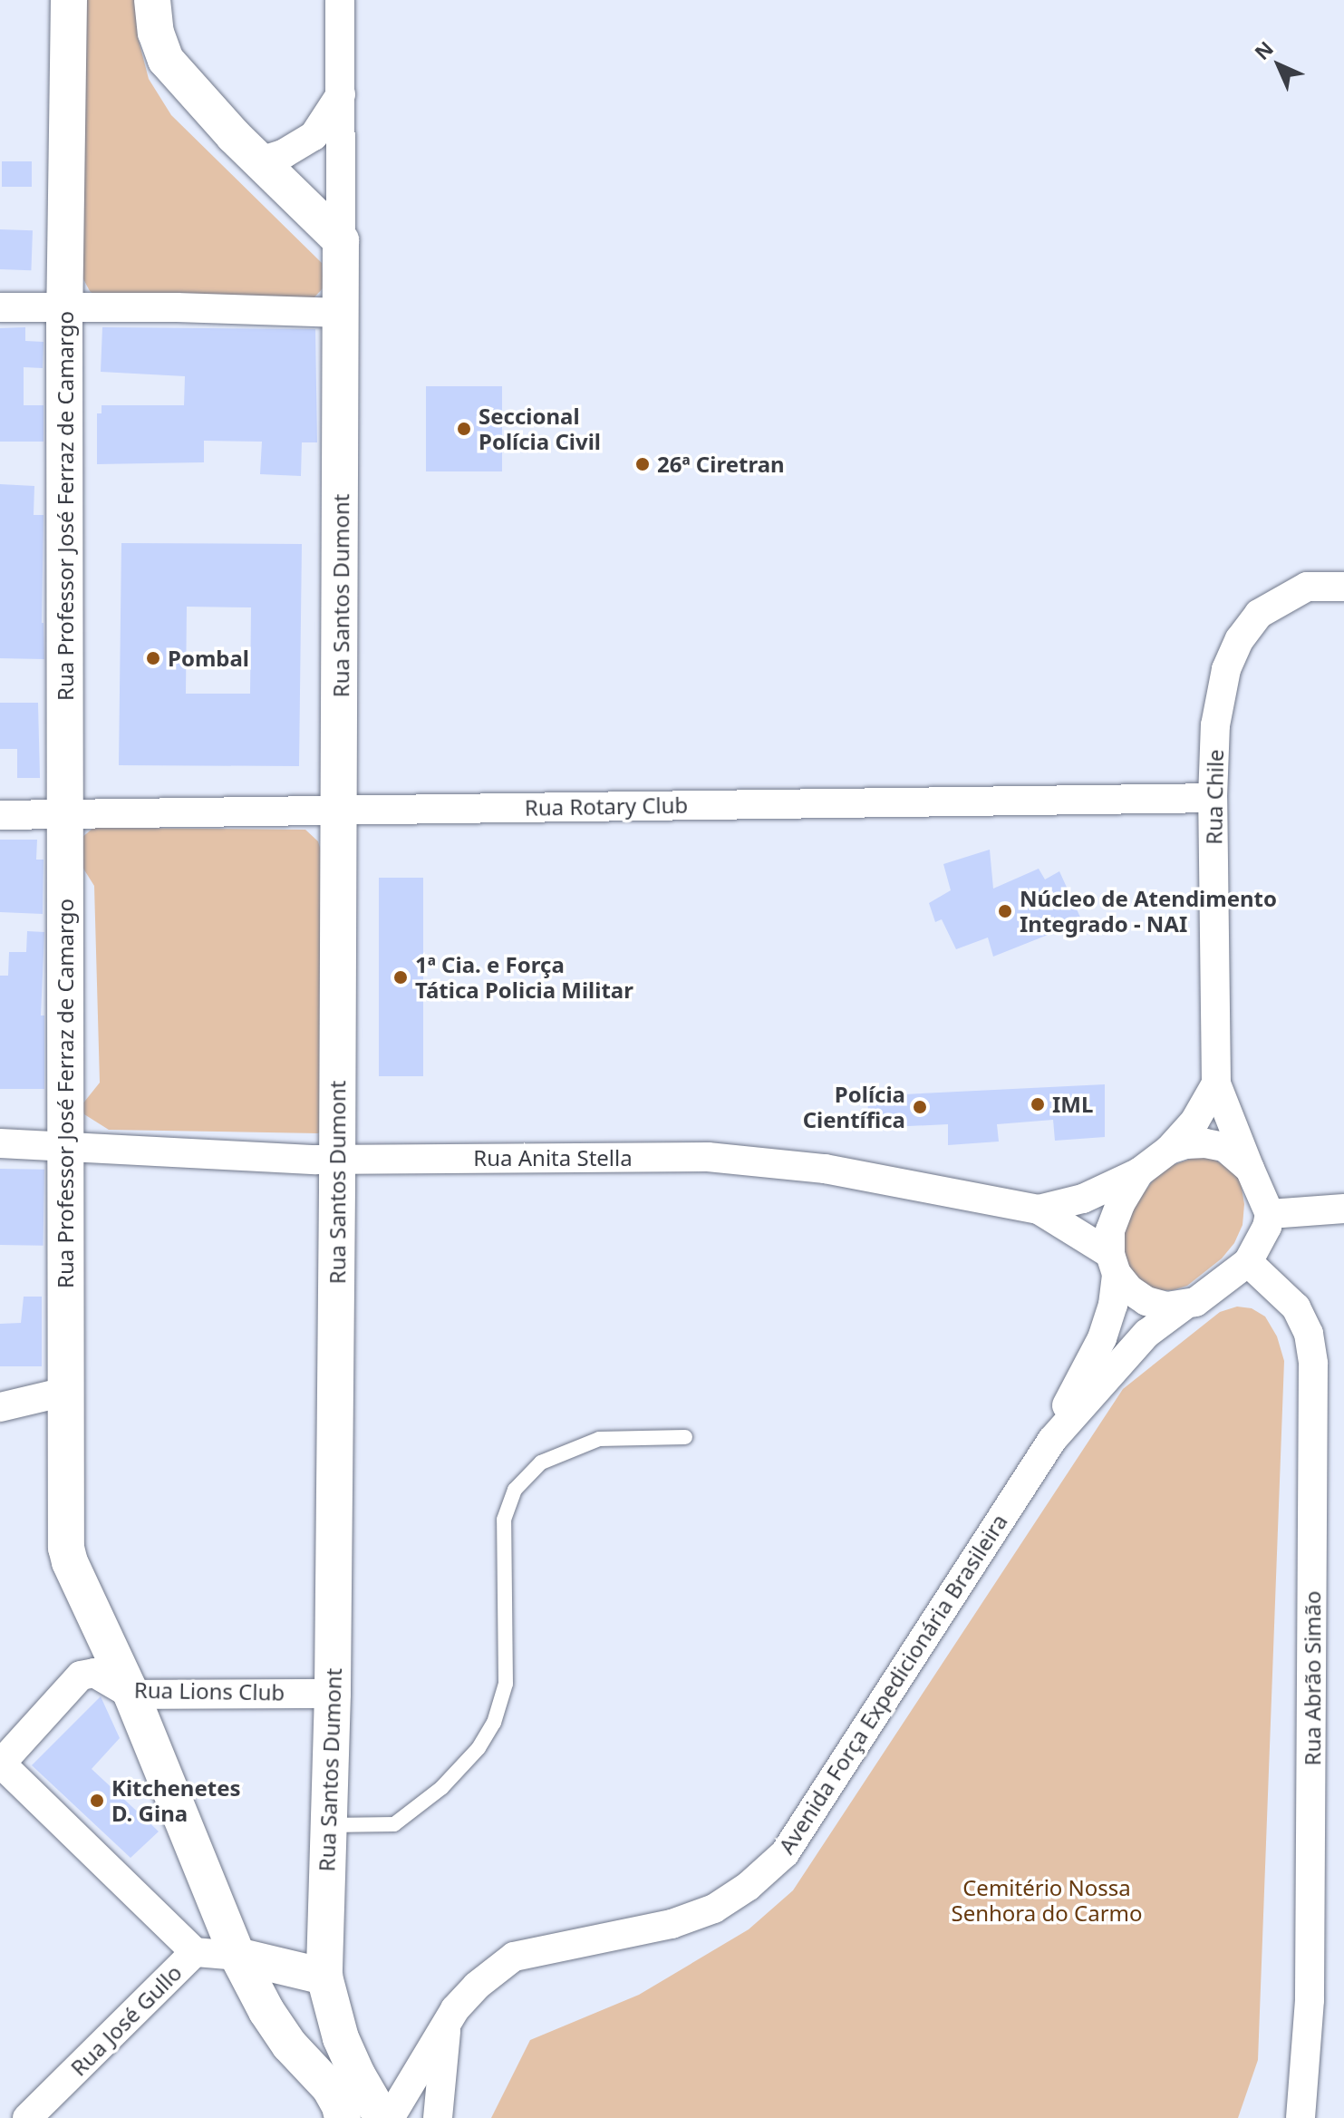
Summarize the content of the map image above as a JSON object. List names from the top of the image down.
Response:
{
  "streets": {
    "street": [
      "Rua Professor José Ferraz de Camargo",
      "Rua Santos Dumont",
      "Rua Chile",
      "Rua Rotary Club",
      "Rua Anita Stella",
      "Rua Abrão Simão",
      "Avenida Força Expedicionária Brasileira",
      "Rua Lions Club",
      "Rua José Gullo"
    ]
  },
  "crossings": [
    ["Rua Professor José Ferraz de Camargo", "Rua Rotary Club"],
    ["Rua Professor José Ferraz de Camargo", "Rua Anita Stella"],
    ["Rua Professor José Ferraz de Camargo", "Rua Lions Club"],
    ["Rua Professor José Ferraz de Camargo", "Rua José Gullo"],
    ["Rua Santos Dumont", "Rua Rotary Club"],
    ["Rua Santos Dumont", "Rua Anita Stella"],
    ["Rua Santos Dumont", "Avenida Força Expedicionária Brasileira"],
    ["Rua Santos Dumont", "Rua Lions Club"],
    ["Rua Chile", "Rua Rotary Club"],
    ["Rua Abrão Simão", "Avenida Força Expedicionária Brasileira"]
  ],
  "parks": ["Cemitério Nossa Senhora do Carmo"],
  "places": [
    "Seccional Polícia Civil",
    "26ª Ciretran",
    "Pombal",
    "Núcleo de Atendimento Integrado - NAI",
    "1ª Cia. e Força Tática Policia Militar",
    "IML",
    "Polícia Científica",
    "Kitchenetes D. Gina"
  ],
  "north": "top left"
}
